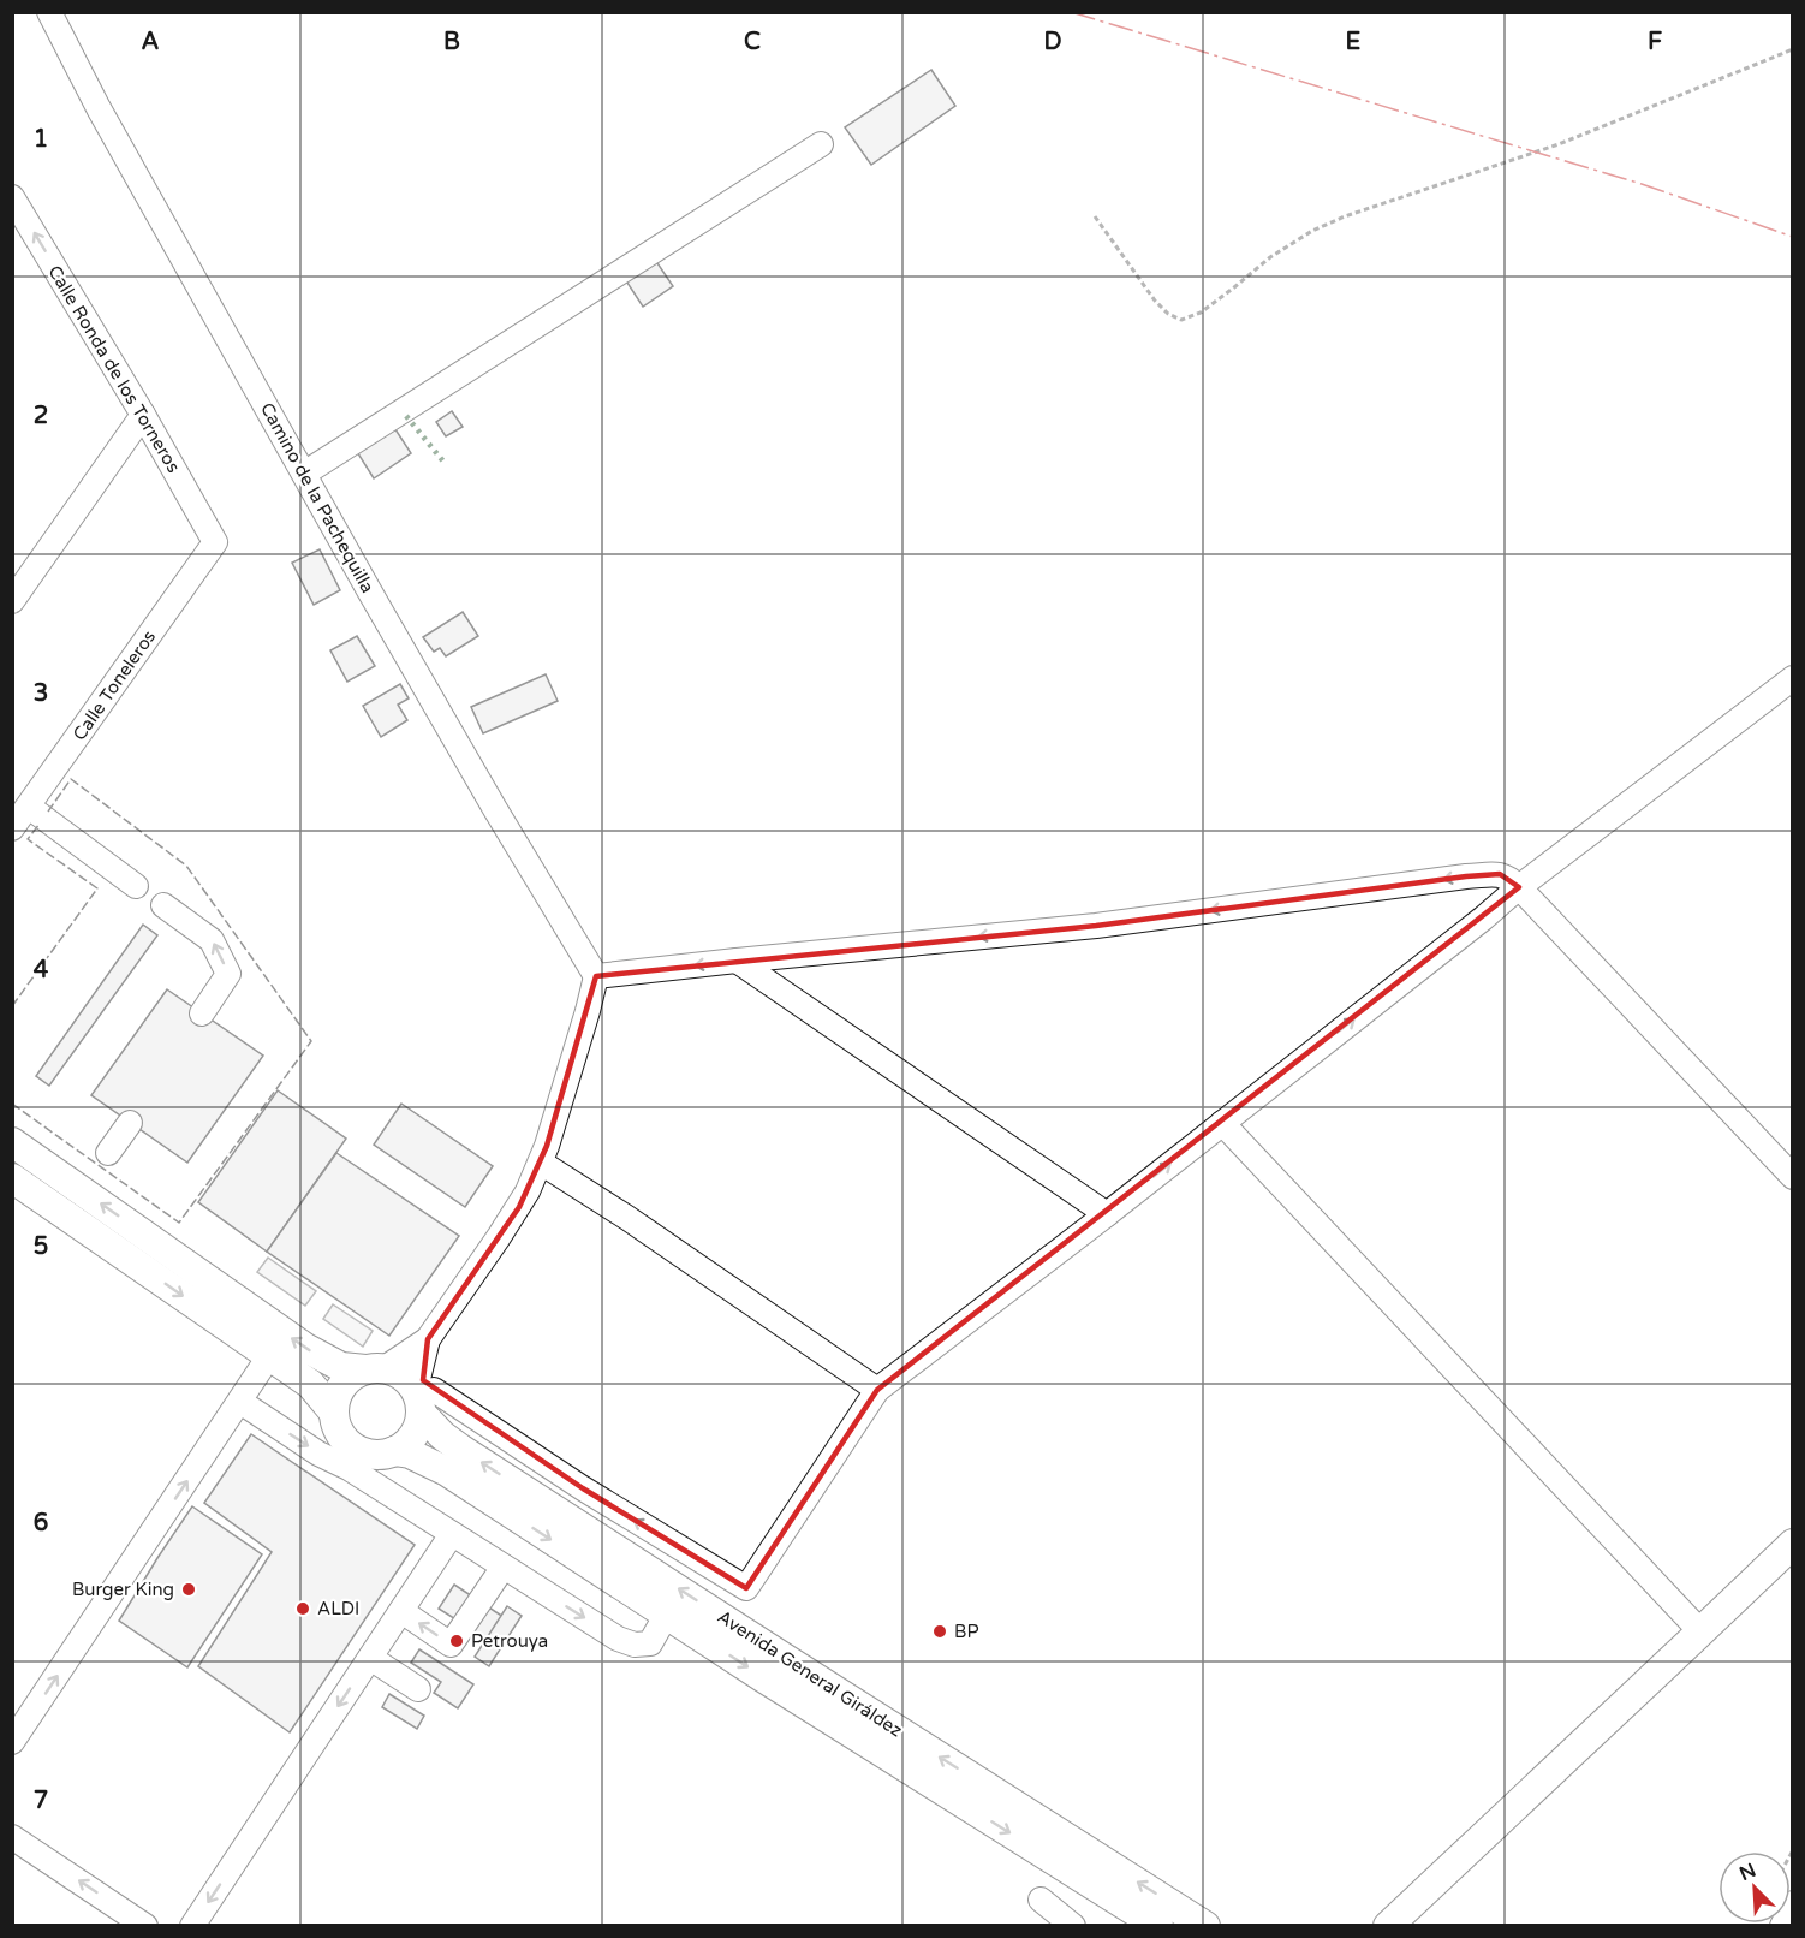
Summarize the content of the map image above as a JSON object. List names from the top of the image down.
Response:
{
  "streets": {
    "main road": ["Avenida General Giráldez"],
    "street": ["Calle Ronda de los Torneros", "Camino de la Pachequilla", "Calle Toneleros"]
  },
  "crossings": [
    ["Calle Ronda de los Torneros", "Calle Toneleros"]
  ],
  "one_way": ["Calle Ronda de los Torneros"],
  "places": [
    "Burger King",
    "ALDI",
    "BP",
    "Petrouya"
  ],
  "north": "top left",
  "grid": {
    "columns": [
      "A",
      "B",
      "C",
      "D",
      "E",
      "F"
    ],
    "rows": [
      "1",
      "2",
      "3",
      "4",
      "5",
      "6",
      "7"
    ]
  }
}
